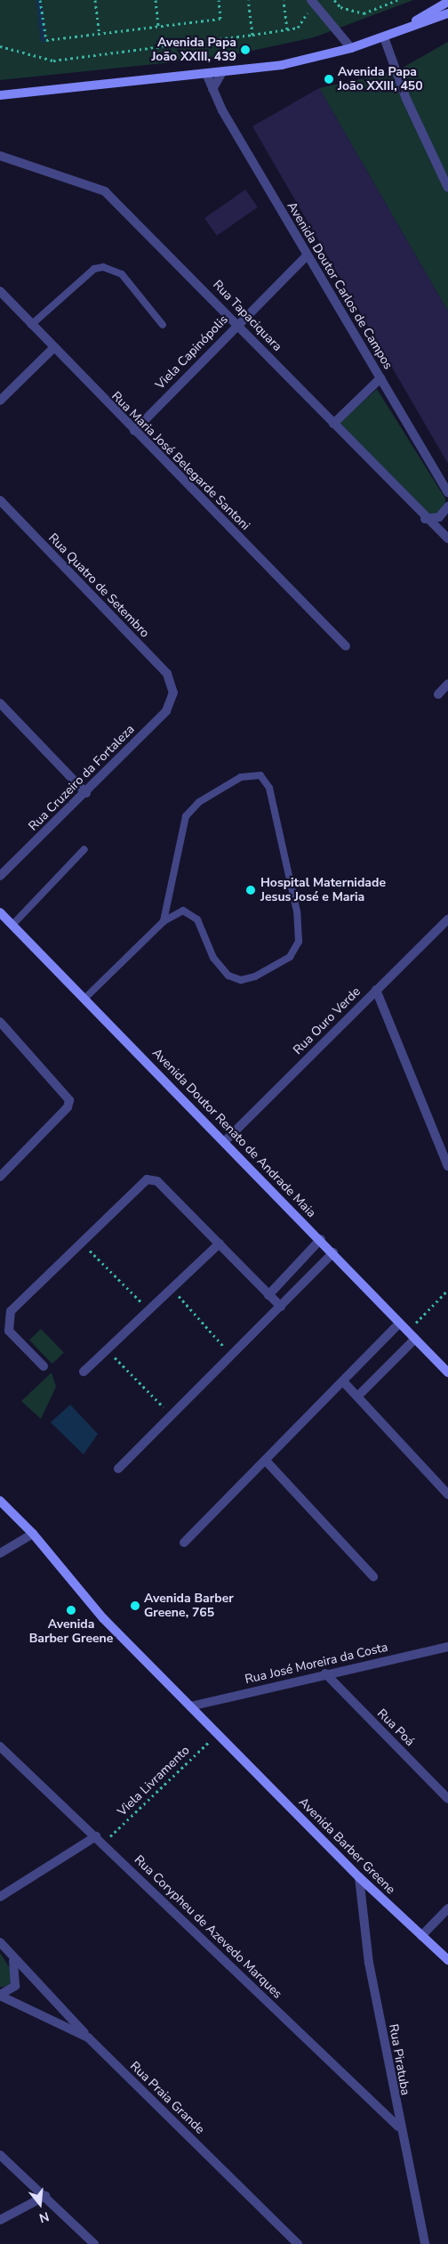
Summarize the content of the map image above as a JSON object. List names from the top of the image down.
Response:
{
  "streets": {
    "street": [
      "Avenida Doutor Carlos de Campos",
      "Rua Tapaciquara",
      "Viela Capinópolis",
      "Rua Maria José Belegarde Santoni",
      "Rua Quatro de Setembro",
      "Rua Cruzeiro da Fortaleza",
      "Rua Ouro Verde",
      "Avenida Doutor Renato de Andrade Maia",
      "Rua José Moreira da Costa",
      "Rua Poá",
      "Avenida Barber Greene",
      "Rua Corypheu de Azevedo Marques",
      "Rua Piratuba",
      "Rua Praia Grande"
    ],
    "path": ["Viela Livramento"]
  },
  "crossings": [
    ["Avenida Doutor Carlos de Campos", "Viela Capinópolis"],
    ["Rua Tapaciquara", "Viela Capinópolis"],
    ["Viela Capinópolis", "Rua Maria José Belegarde Santoni"],
    ["Rua Quatro de Setembro", "Rua Cruzeiro da Fortaleza"],
    ["Rua Ouro Verde", "Avenida Doutor Renato de Andrade Maia"],
    ["Rua José Moreira da Costa", "Rua Poá"],
    ["Rua José Moreira da Costa", "Avenida Barber Greene"],
    ["Viela Livramento", "Avenida Barber Greene"],
    ["Viela Livramento", "Rua Corypheu de Azevedo Marques"],
    ["Avenida Barber Greene", "Rua Piratuba"],
    ["Rua Corypheu de Azevedo Marques", "Rua Piratuba"]
  ],
  "places": [
    "Avenida Papa João XXIII, 439",
    "Avenida Papa João XXIII, 450",
    "Hospital Maternidade Jesus José e Maria",
    "Avenida Barber Greene, 765",
    "Avenida Barber Greene"
  ],
  "north": "bottom"
}
